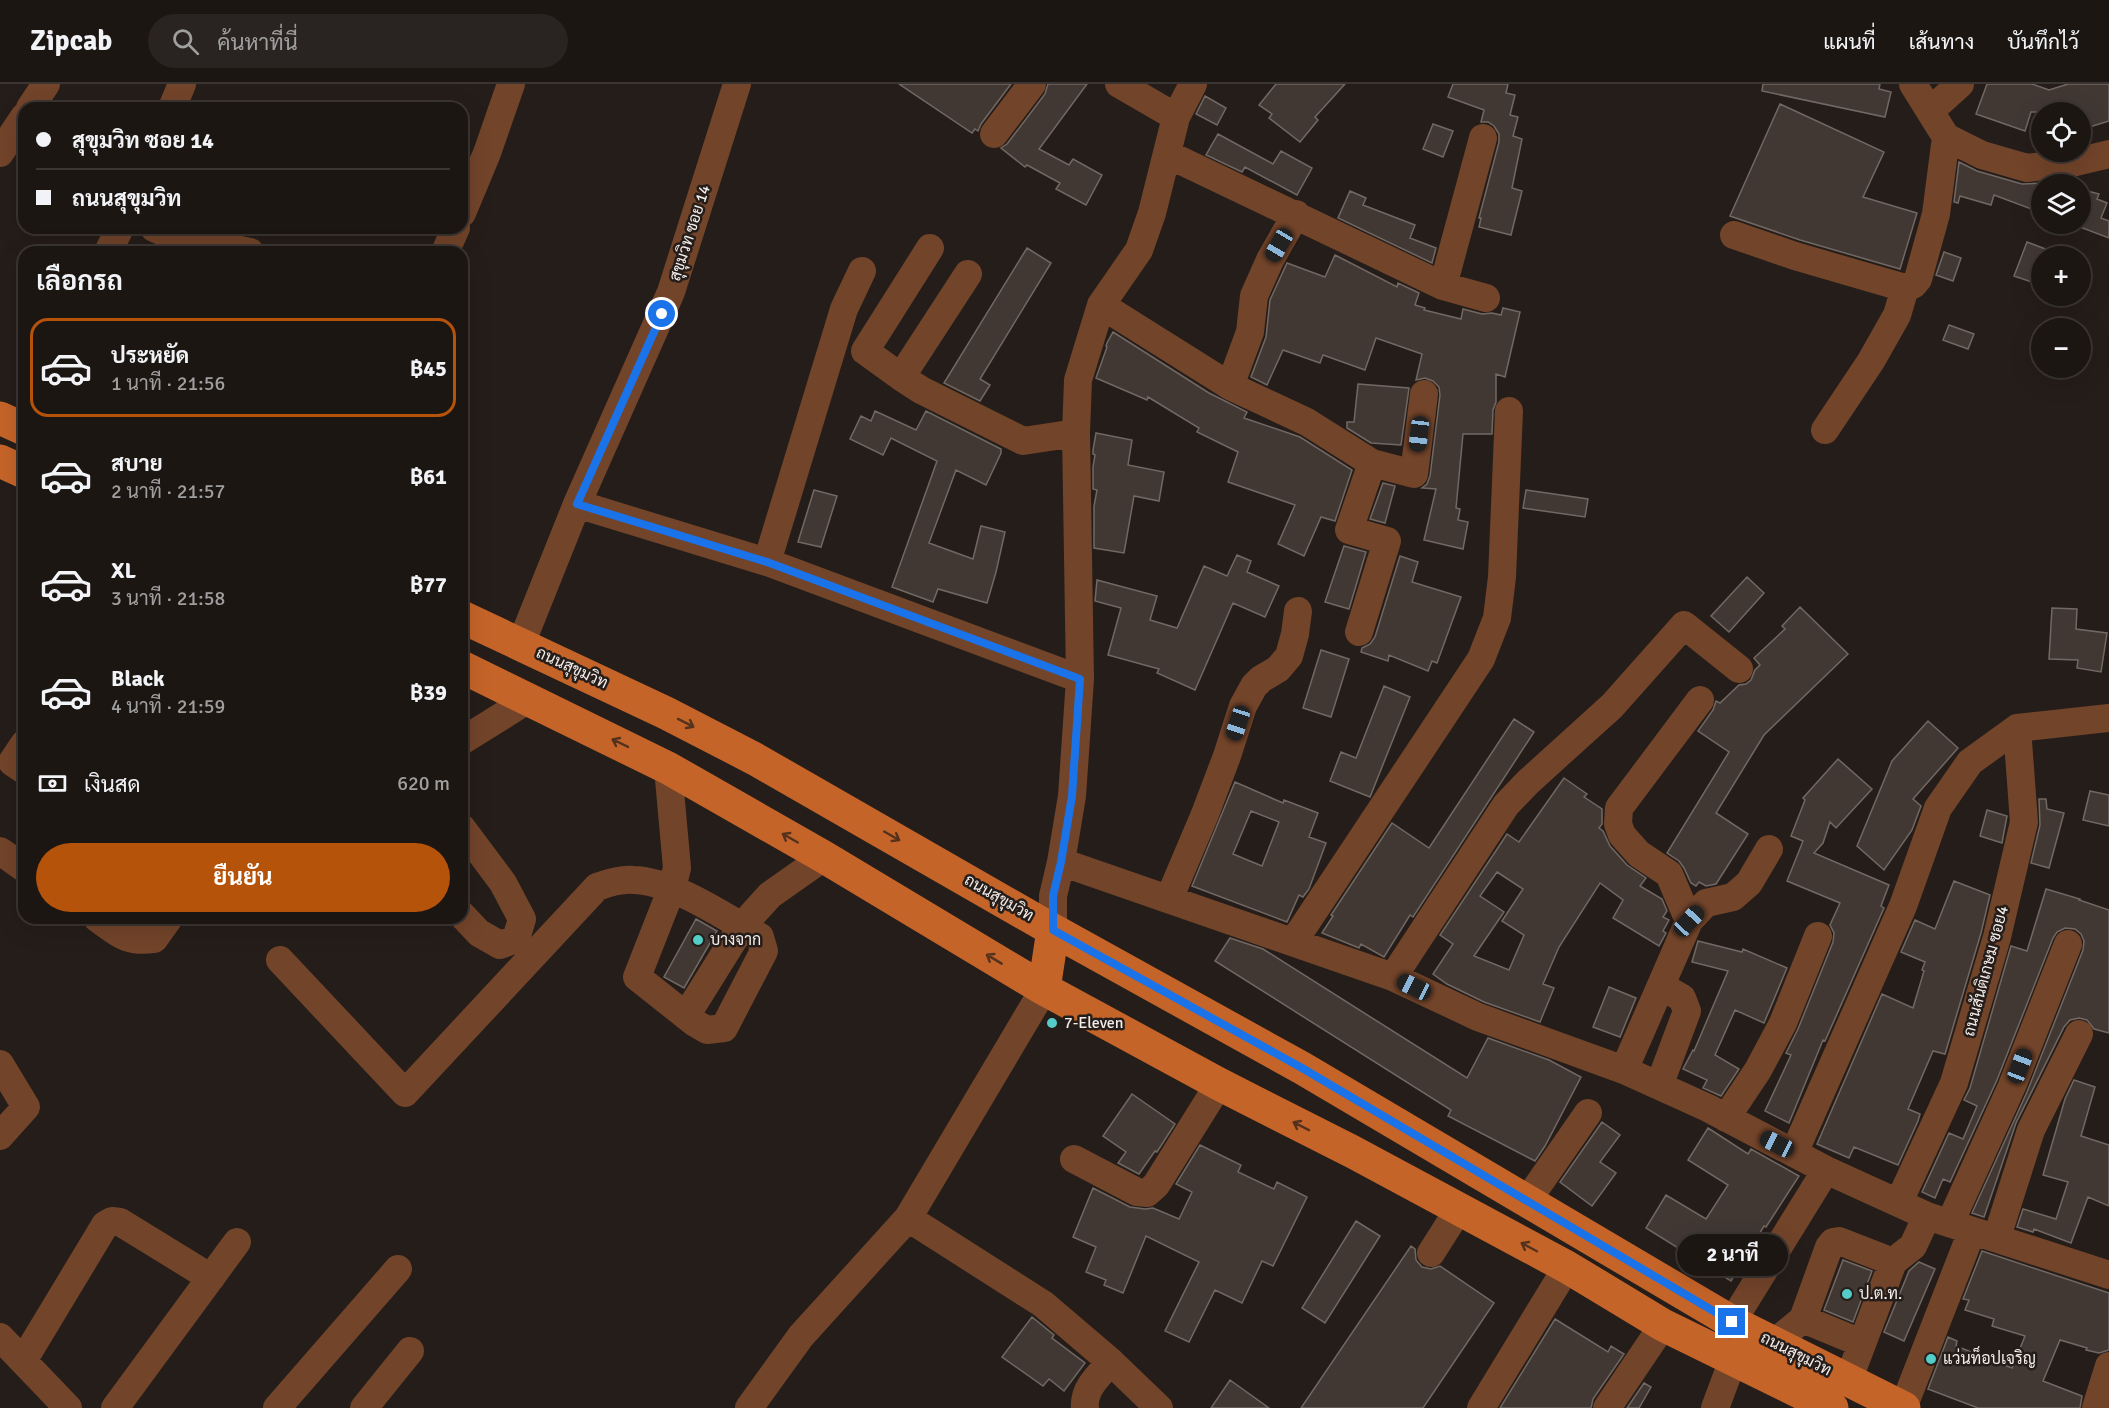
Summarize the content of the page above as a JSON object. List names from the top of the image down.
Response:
{
  "streets": {
    "main road": ["ถนนสุขุมวิท"],
    "street": ["สุขุมวิท ซอย 14", "ถนนสันติเกษม ซอย4"]
  },
  "crossings": [
    ["สุขุมวิท ซอย 14", "ถนนสุขุมวิท"]
  ],
  "places": [
    "บางจาก",
    "7-Eleven",
    "ป.ต.ท.",
    "แว่นท็อปเจริญ"
  ],
  "page": {
    "header": "Zipcab",
    "search": "ค้นหาที่นี่",
    "nav": ["แผนที่", "เส้นทาง", "บันทึกไว้"],
    "map_buttons": ["+", "−"],
    "banner": ["สุขุมวิท ซอย 14", "ถนนสุขุมวิท"],
    "heading": "เลือกรถ",
    "list": [
      {
        "name": "ประหยัด",
        "note": "1 นาที · 21:56",
        "value": "฿45"
      },
      {
        "name": "สบาย",
        "note": "2 นาที · 21:57",
        "value": "฿61"
      },
      {
        "name": "XL",
        "note": "3 นาที · 21:58",
        "value": "฿77"
      },
      {
        "name": "Black",
        "note": "4 นาที · 21:59",
        "value": "฿39"
      }
    ],
    "pay": ["เงินสด", "620 m"],
    "buttons": "ยืนยัน",
    "bubble": "2 นาที"
  }
}
